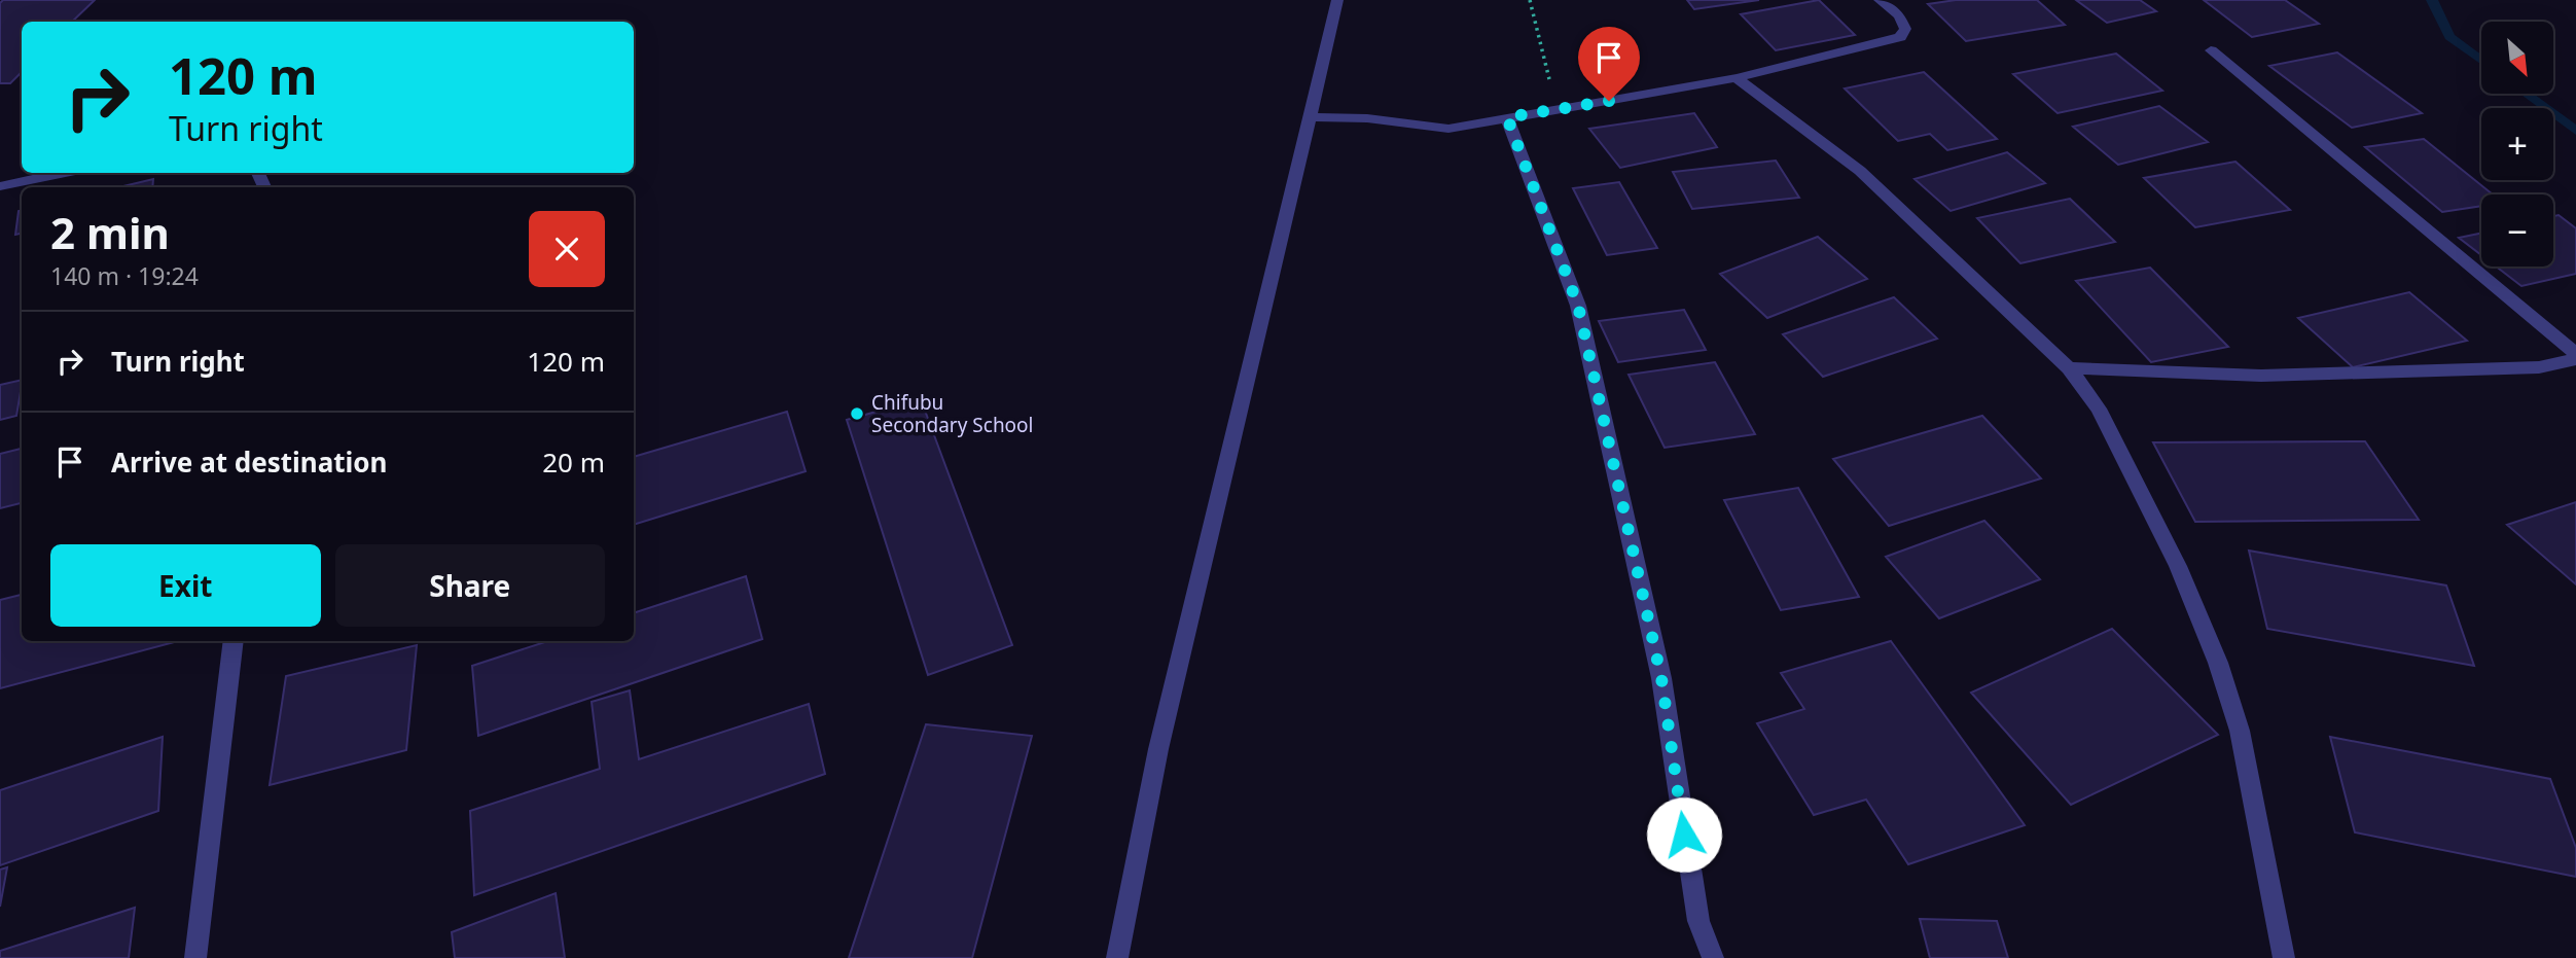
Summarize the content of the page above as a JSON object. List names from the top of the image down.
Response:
{
  "places": ["Chifubu Secondary School"],
  "north": "bottom right",
  "page": {
    "map_buttons": ["+", "−"],
    "turn": ["120 m", "Turn right"],
    "heading": ["2 min", "140 m · 19:24"],
    "list": [
      {
        "name": "Turn right",
        "value": "120 m"
      },
      {
        "name": "Arrive at destination",
        "value": "20 m"
      }
    ],
    "buttons": ["Exit", "Share"]
  }
}
